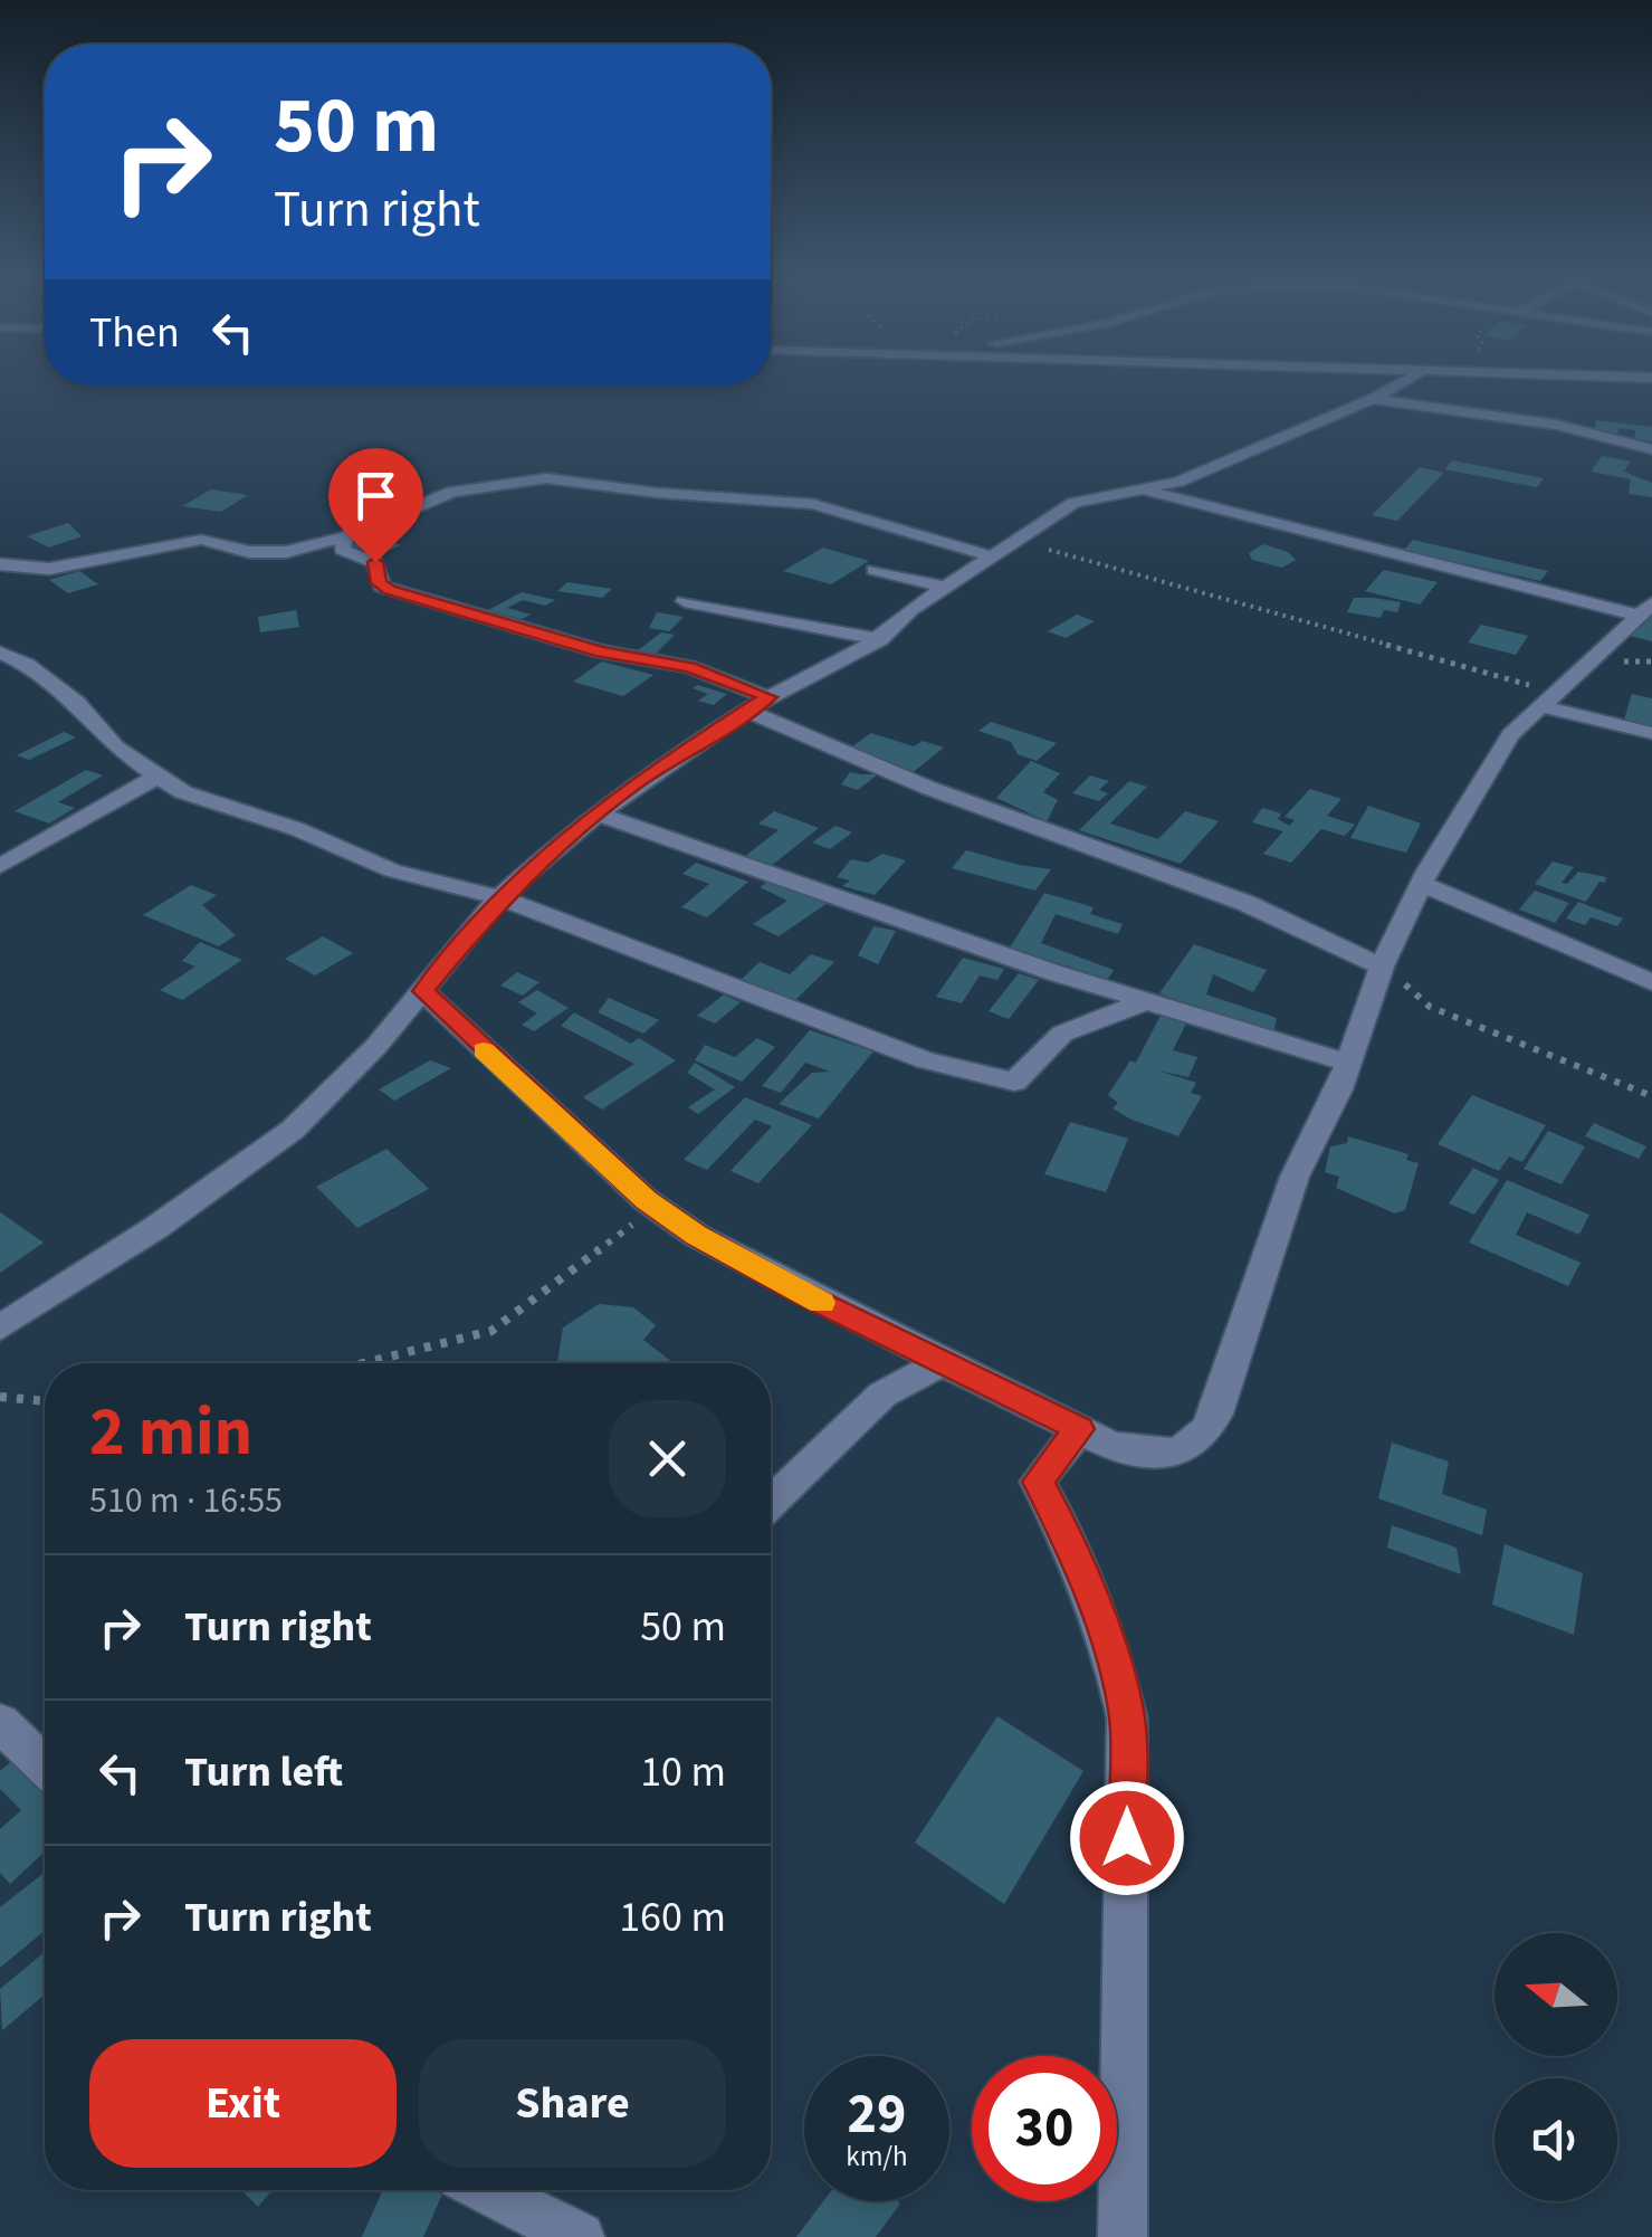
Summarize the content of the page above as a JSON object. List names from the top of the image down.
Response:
{
  "north": "left",
  "page": {
    "turn": ["50 m", "Turn right"],
    "then": "Then",
    "heading": ["2 min", "510 m · 16:55"],
    "list": [
      {
        "name": "Turn right",
        "value": "50 m"
      },
      {
        "name": "Turn left",
        "value": "10 m"
      },
      {
        "name": "Turn right",
        "value": "160 m"
      }
    ],
    "buttons": ["Exit", "Share"],
    "speed": "29 km/h",
    "limit": "30"
  }
}
